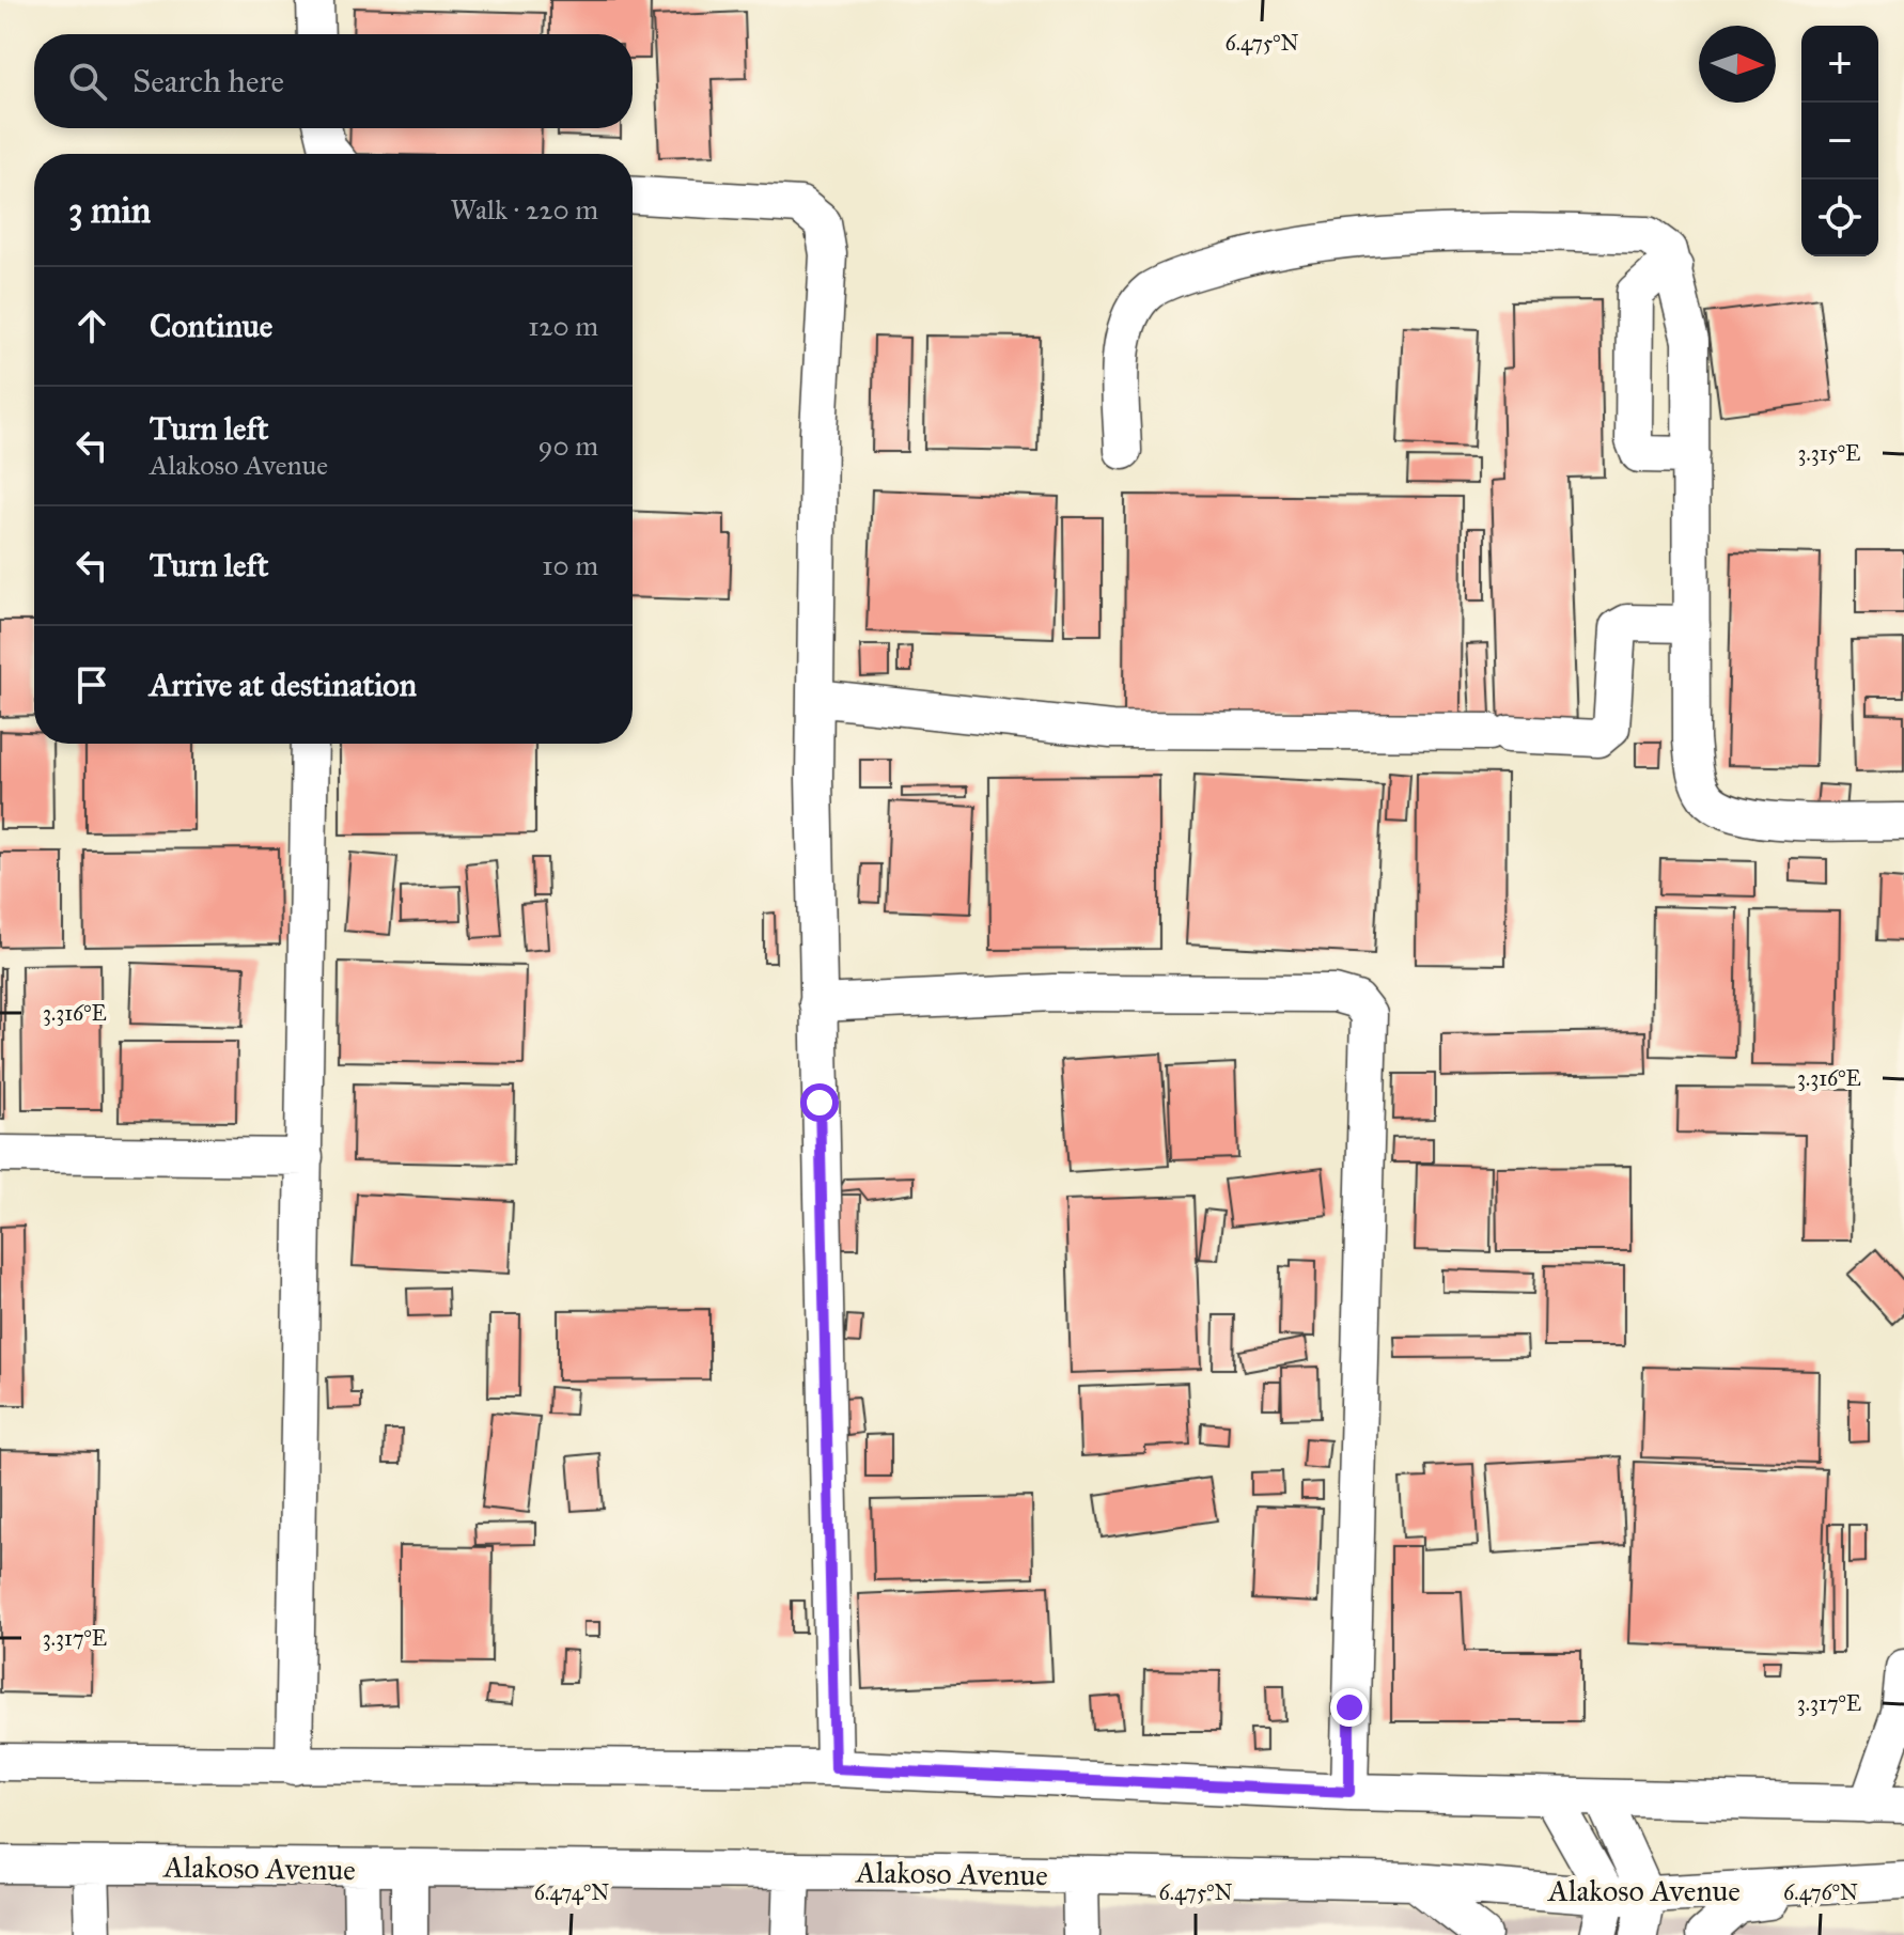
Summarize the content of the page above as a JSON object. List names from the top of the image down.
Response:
{
  "streets": {
    "street": ["Alakoso Avenue"]
  },
  "north": "right",
  "page": {
    "map_buttons": ["+", "−"],
    "search": "Search here",
    "heading": ["3 min", "Walk · 220 m"],
    "list": [
      ["Continue", "120 m"],
      ["Turn left", "Alakoso Avenue", "90 m"],
      ["Turn left", "10 m"],
      "Arrive at destination"
    ]
  },
  "coordinates": [
    "6.475°N",
    "3.315°E",
    "3.316°E",
    "3.317°E",
    "6.474°N",
    "6.476°N"
  ]
}
